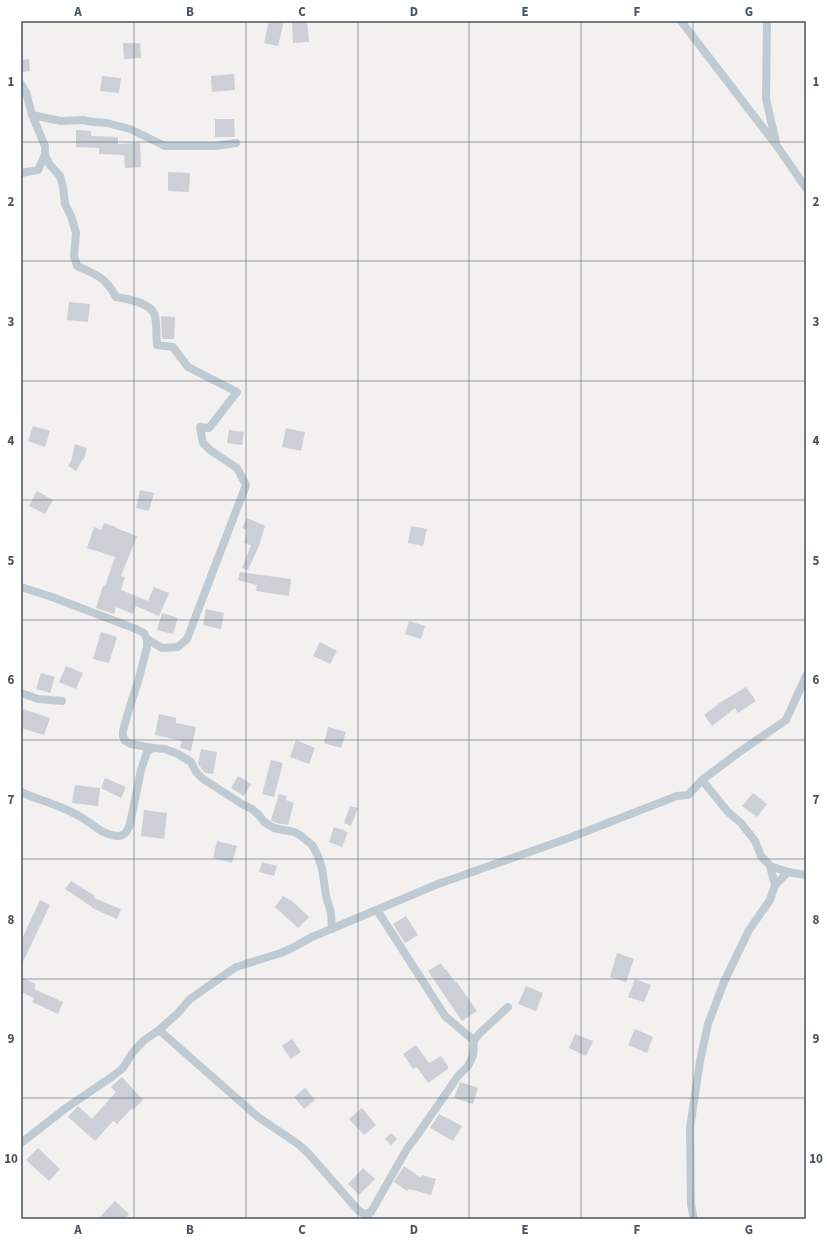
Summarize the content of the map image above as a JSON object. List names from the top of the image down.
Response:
{
  "grid": {
    "columns": [
      "A",
      "B",
      "C",
      "D",
      "E",
      "F",
      "G"
    ],
    "rows": [
      "1",
      "2",
      "3",
      "4",
      "5",
      "6",
      "7",
      "8",
      "9",
      "10"
    ]
  }
}
